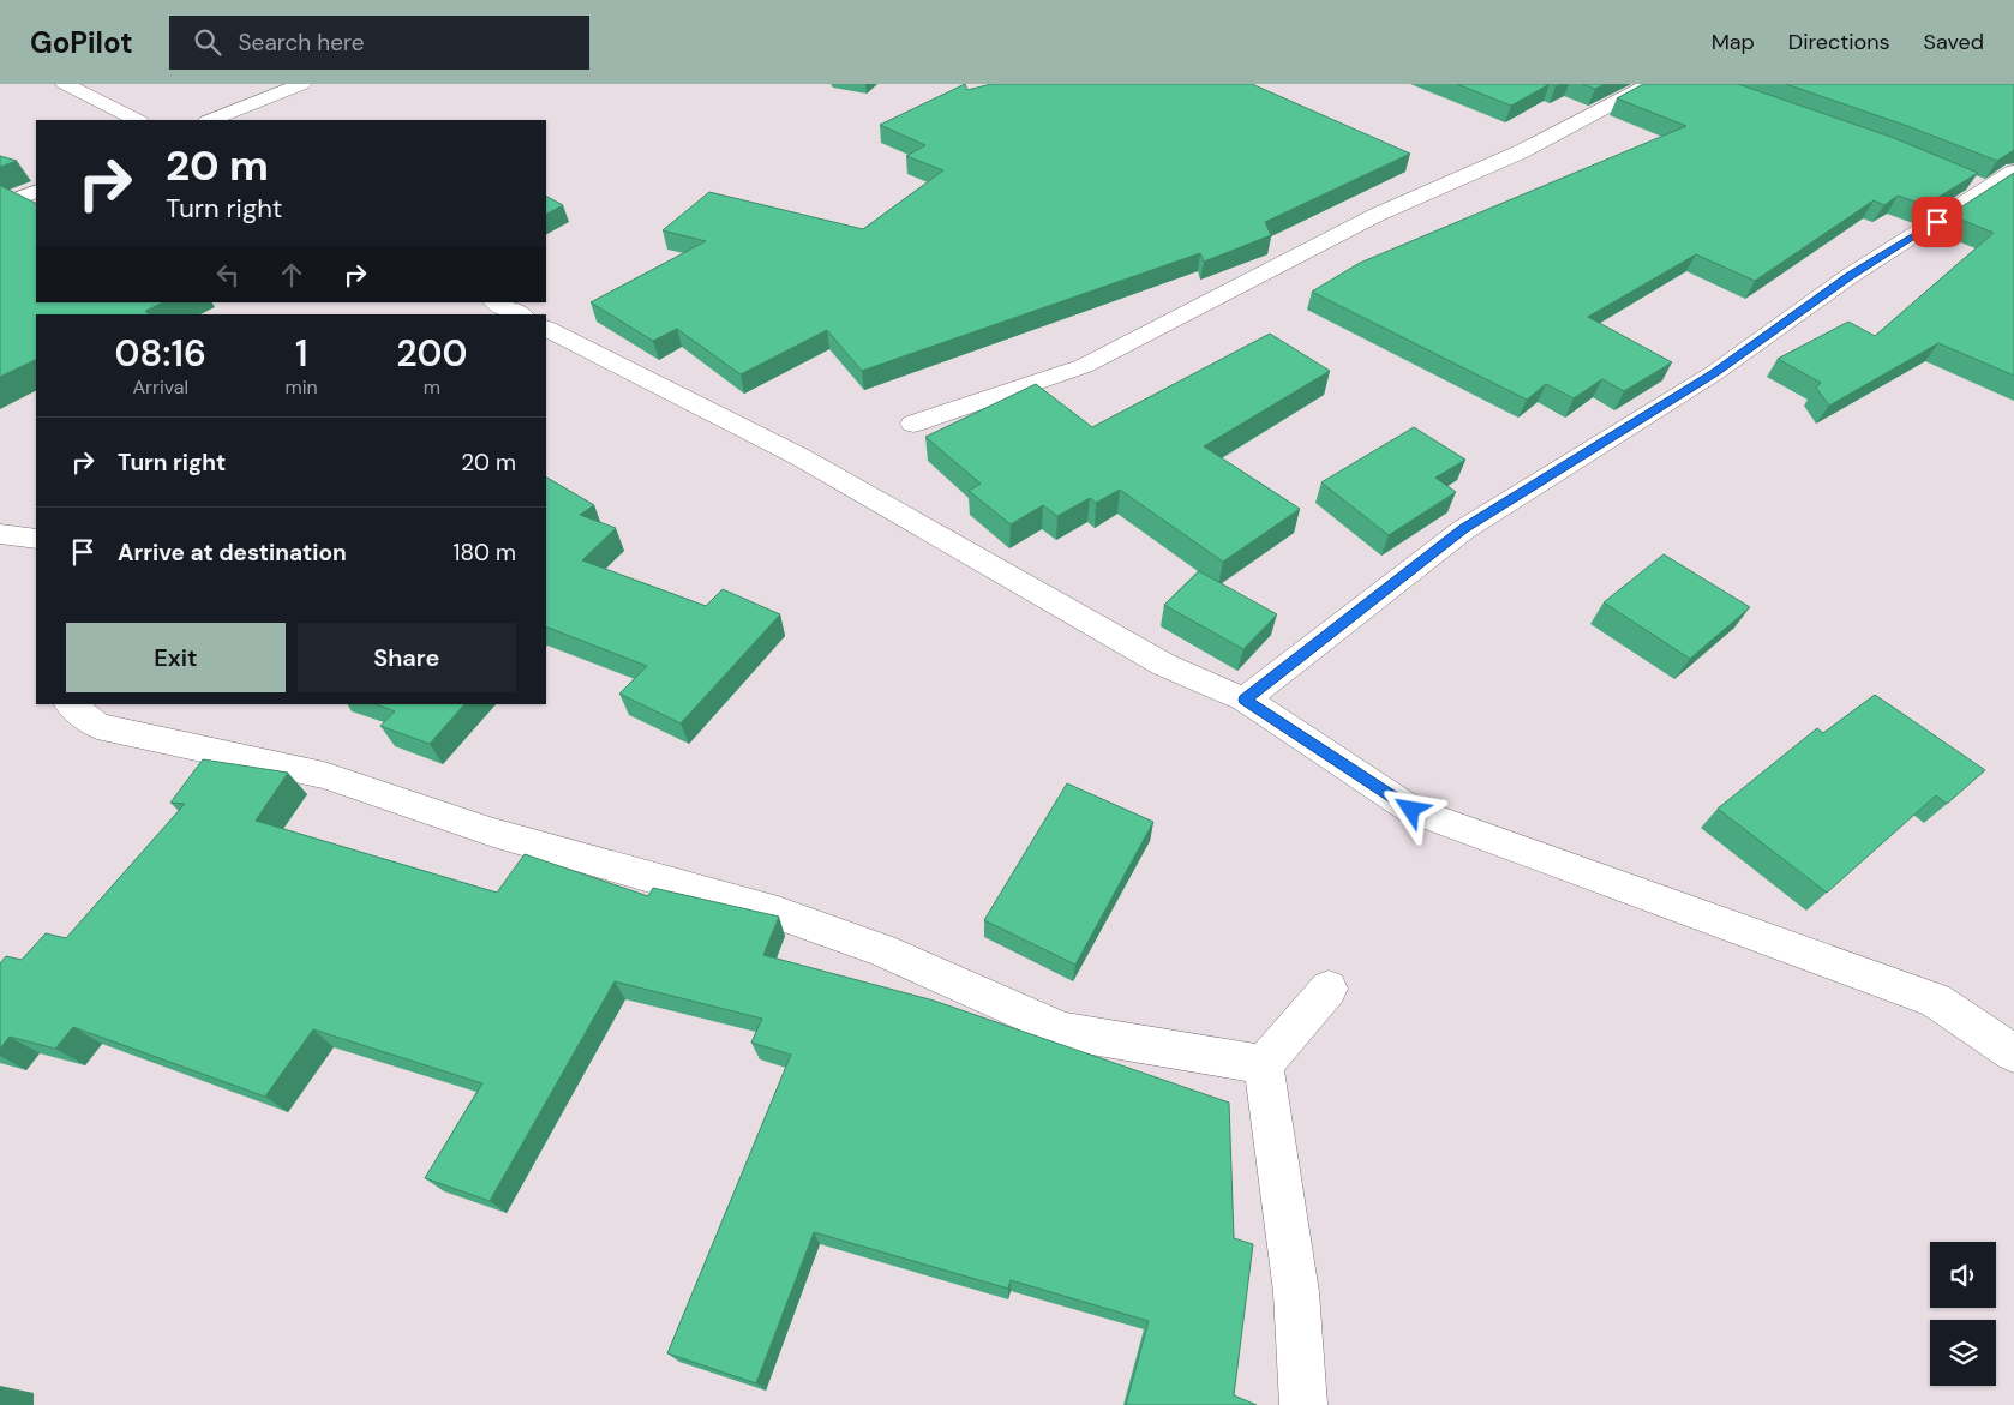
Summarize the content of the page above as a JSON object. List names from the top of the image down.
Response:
{
  "page": {
    "header": "GoPilot",
    "search": "Search here",
    "nav": ["Map", "Directions", "Saved"],
    "turn": ["20 m", "Turn right"],
    "eta": [
      "08:16",
      "Arrival",
      "1",
      "min",
      "200",
      "m"
    ],
    "list": [
      {
        "name": "Turn right",
        "value": "20 m"
      },
      {
        "name": "Arrive at destination",
        "value": "180 m"
      }
    ],
    "buttons": ["Exit", "Share"]
  }
}
